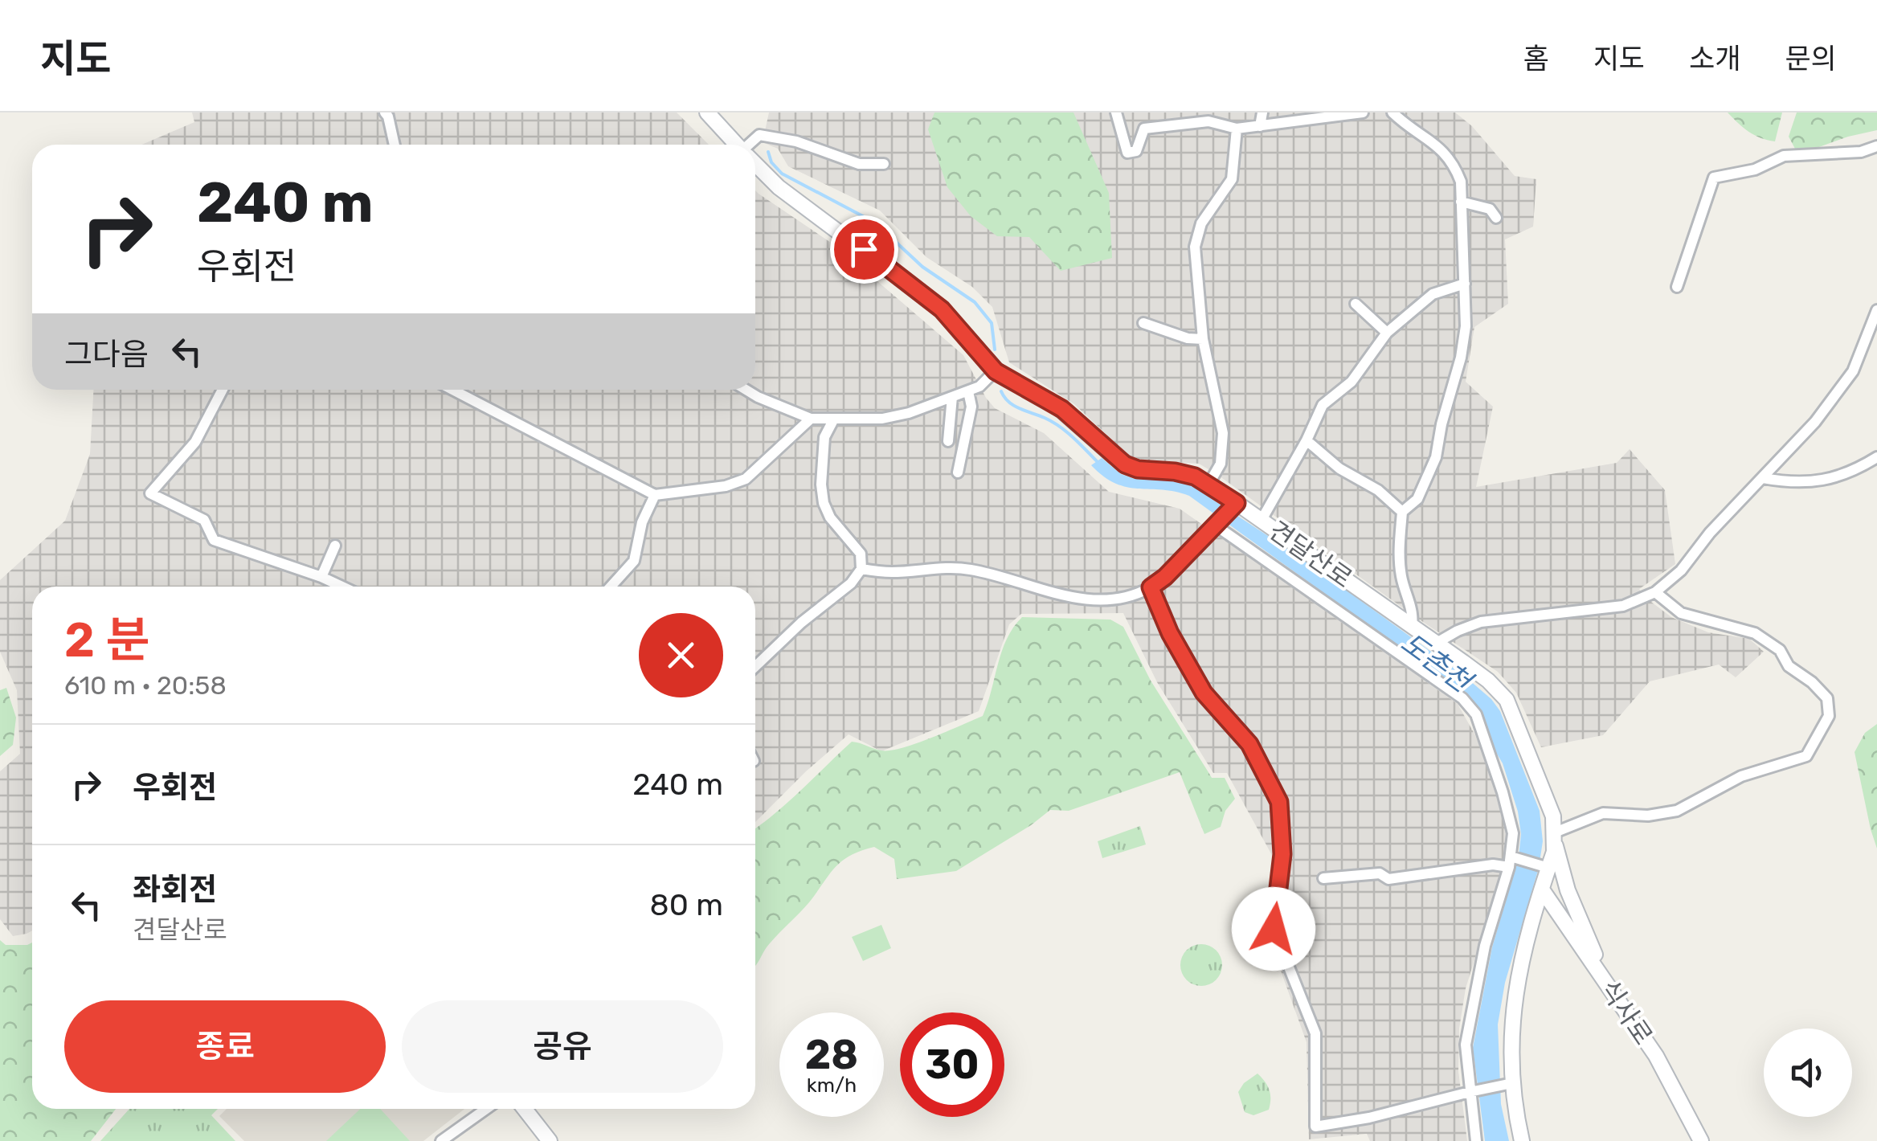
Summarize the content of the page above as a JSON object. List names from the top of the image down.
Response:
{
  "streets": {
    "street": ["견달산로", "식사로"]
  },
  "crossings": [
    ["견달산로", "식사로"]
  ],
  "water": ["도촌천"],
  "page": {
    "header": "지도",
    "nav": [
      "홈",
      "지도",
      "소개",
      "문의"
    ],
    "turn": ["240 m", "우회전"],
    "then": "그다음",
    "heading": ["2 분", "610 m · 20:58"],
    "list": [
      {
        "name": "우회전",
        "value": "240 m"
      },
      {
        "name": "좌회전",
        "note": "견달산로",
        "value": "80 m"
      }
    ],
    "buttons": ["종료", "공유"],
    "speed": "28 km/h",
    "limit": "30"
  }
}
